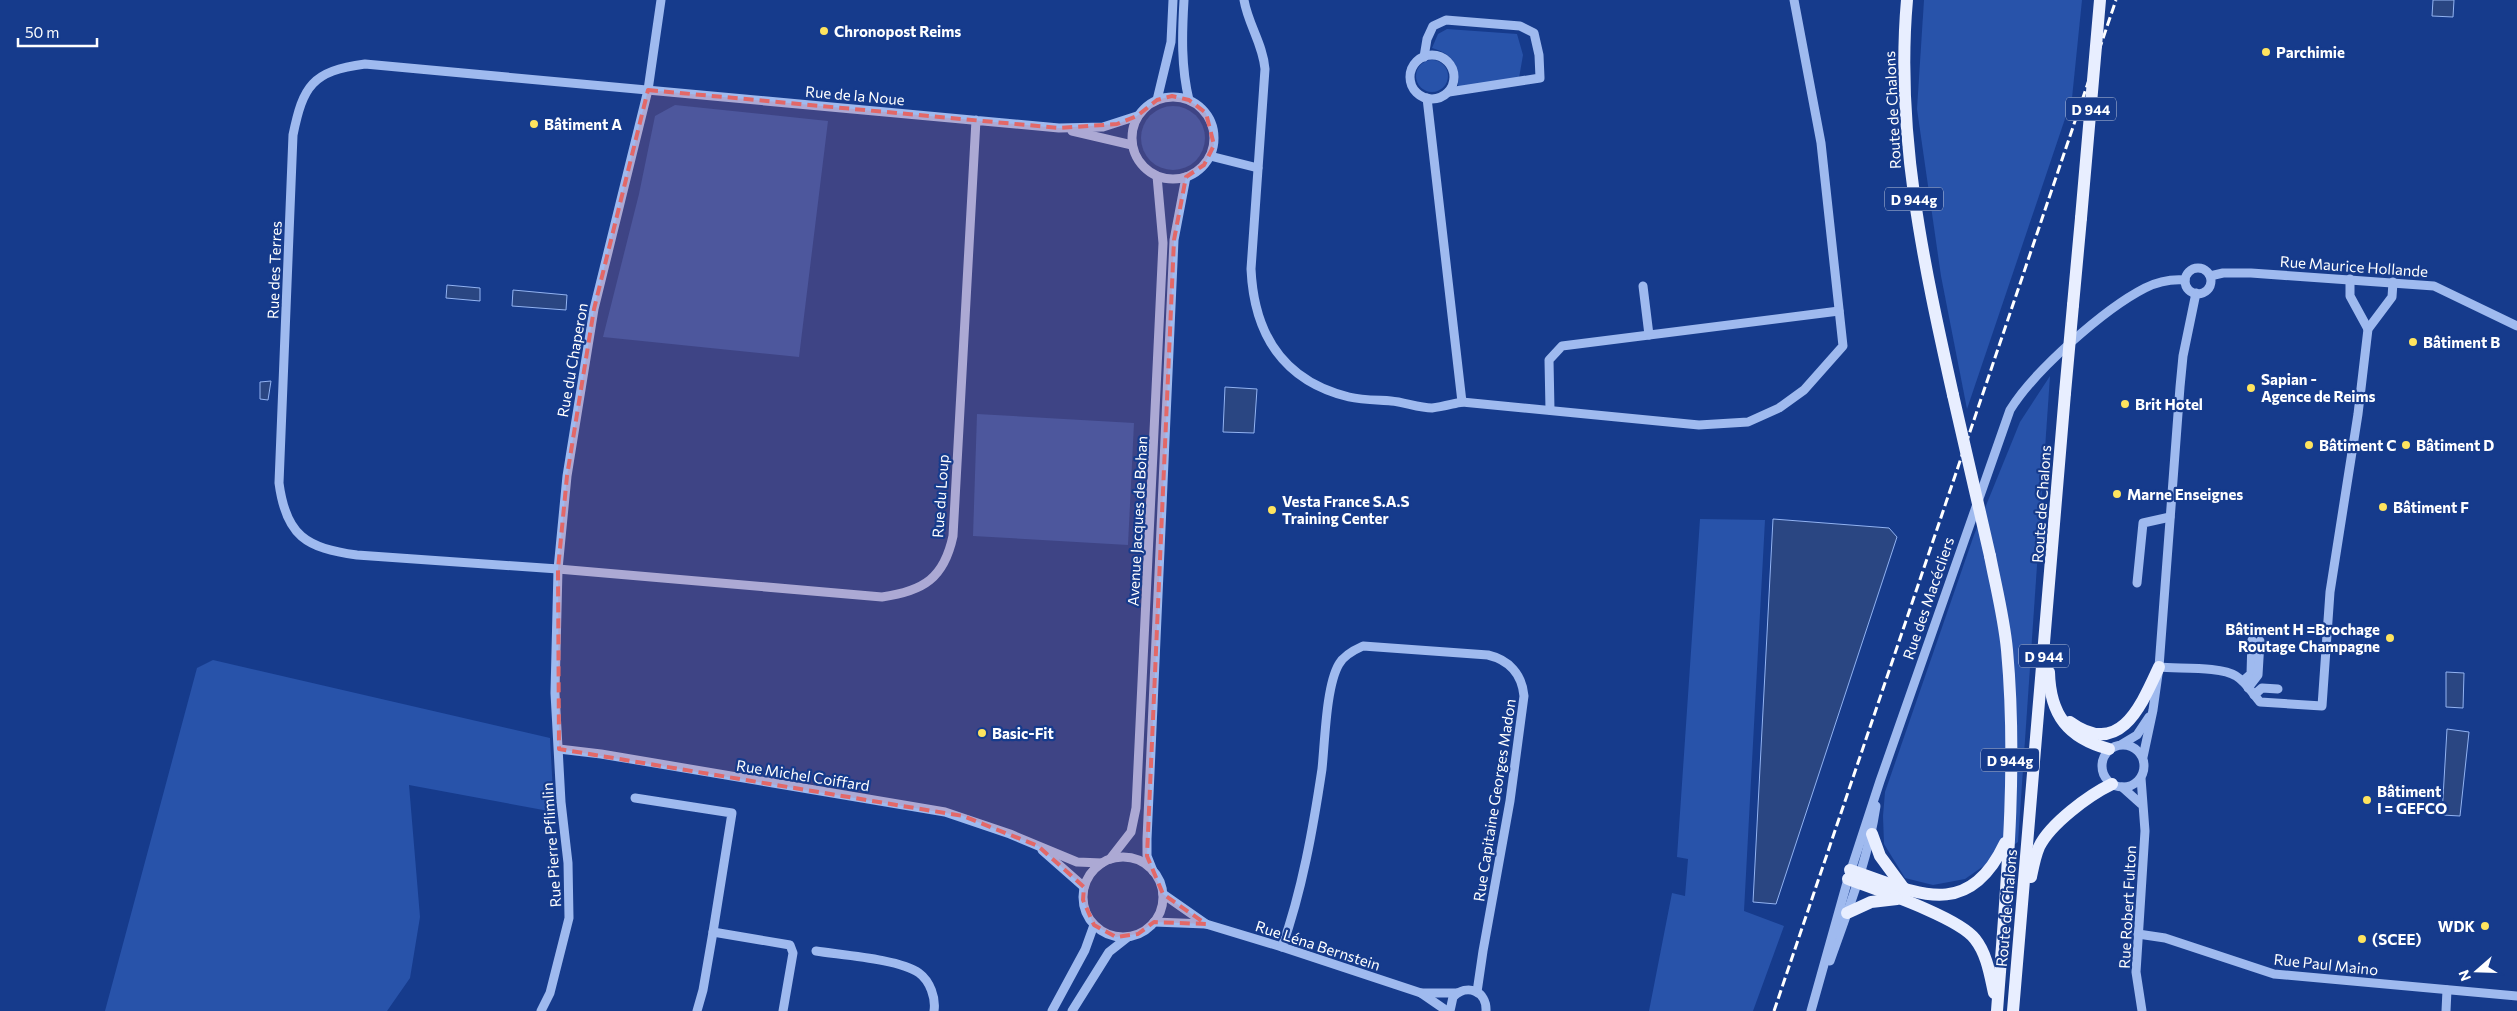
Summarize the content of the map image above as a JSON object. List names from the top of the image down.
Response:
{
  "streets": {
    "main road": ["D 944", "Route de Chalons", "D 944g"],
    "street": [
      "Rue de la Noue",
      "Rue Maurice Hollande",
      "Rue des Terres",
      "Rue du Chaperon",
      "Rue du Loup",
      "Avenue Jacques de Bohan",
      "Rue des Macécliers",
      "Rue Michel Coiffard",
      "Rue Capitaine Georges Madon",
      "Rue Pierre Pflimlin",
      "Rue Robert Fulton",
      "Rue Léna Bernstein",
      "Rue Paul Maino"
    ]
  },
  "crossings": [
    ["Rue de la Noue", "Rue des Terres"],
    ["Rue de la Noue", "Rue du Chaperon"],
    ["Rue de la Noue", "Rue du Loup"],
    ["Rue Maurice Hollande", "Rue des Macécliers"],
    ["Rue des Terres", "Rue du Chaperon"],
    ["Rue des Terres", "Rue du Loup"],
    ["Rue du Chaperon", "Rue du Loup"],
    ["Rue du Chaperon", "Rue Pierre Pflimlin"],
    ["Avenue Jacques de Bohan", "Rue Michel Coiffard"],
    ["Rue Michel Coiffard", "Rue Pierre Pflimlin"],
    ["Rue Capitaine Georges Madon", "Rue Léna Bernstein"],
    ["Rue Robert Fulton", "Rue Paul Maino"]
  ],
  "places": [
    "Chronopost Reims",
    "Parchimie",
    "Bâtiment A",
    "Bâtiment B",
    "Sapian - Agence de Reims",
    "Brit Hotel",
    "Bâtiment C",
    "Bâtiment D",
    "Marne Enseignes",
    "Bâtiment F",
    "Vesta France S.A.S Training Center",
    "Bâtiment H =Brochage Routage Champagne",
    "Basic-Fit",
    "Bâtiment I = GEFCO",
    "WDK",
    "(SCEE)"
  ],
  "scale_bar": "50 m",
  "north": "left"
}
